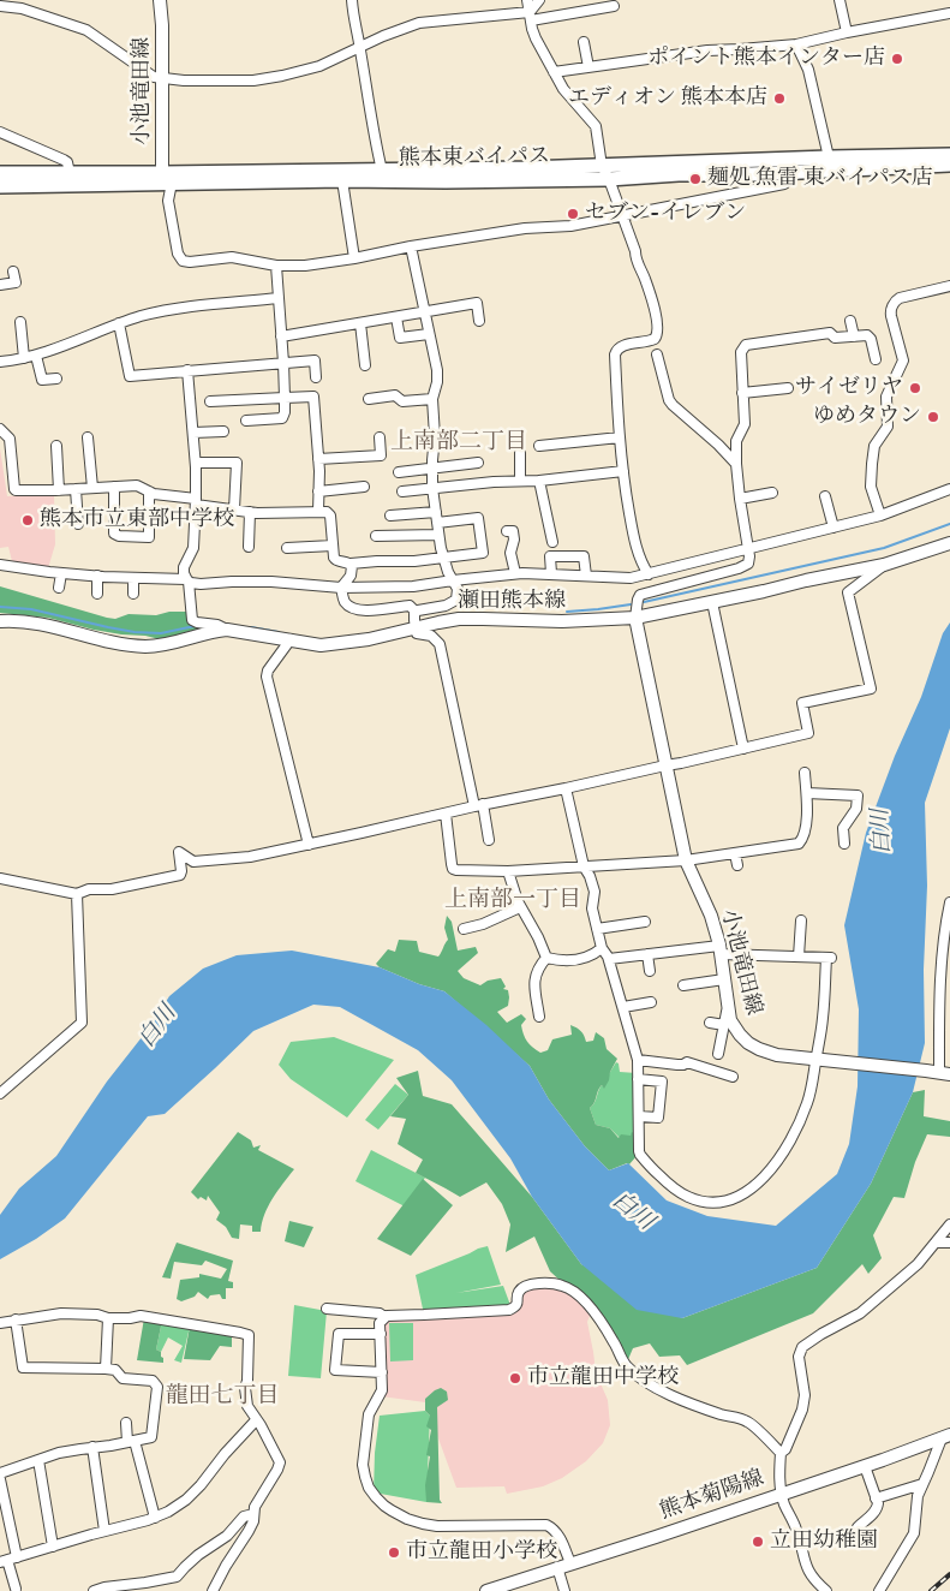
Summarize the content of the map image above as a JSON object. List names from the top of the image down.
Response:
{
  "streets": {
    "highway": ["熊本東バイパス"],
    "main road": ["小池竜田線", "瀬田熊本線", "熊本菊陽線"]
  },
  "crossings": [
    ["小池竜田線", "熊本東バイパス"],
    ["小池竜田線", "瀬田熊本線"]
  ],
  "districts": ["上南部二丁目", "上南部一丁目", "龍田七丁目"],
  "water": ["白川"],
  "places": [
    "ポイント熊本インター店",
    "エディオン 熊本本店",
    "麺処 魚雷 東バイパス店",
    "セブン-イレブン",
    "サイゼリヤ",
    "ゆめタウン",
    "熊本市立東部中学校",
    "市立龍田中学校",
    "立田幼稚園",
    "市立龍田小学校"
  ]
}
